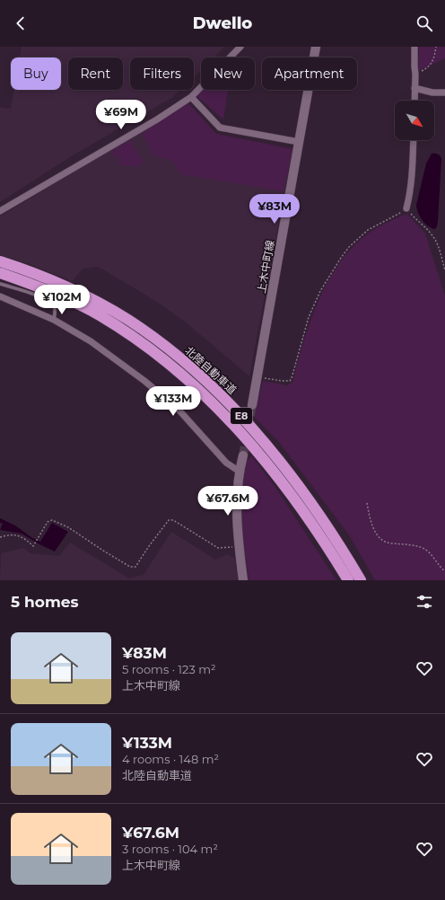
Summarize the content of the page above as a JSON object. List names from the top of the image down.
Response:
{
  "streets": {
    "highway": ["北陸自動車道", "E8"],
    "main road": ["上木中町線"]
  },
  "north": "bottom right",
  "page": {
    "header": "Dwello",
    "chip": [
      "Buy",
      "Rent",
      "Filters",
      "New",
      "Apartment"
    ],
    "price": [
      "¥69M",
      "¥83M",
      "¥102M",
      "¥133M",
      "¥67.6M"
    ],
    "heading": "5 homes",
    "list": [
      {
        "name": "¥83M",
        "note": "5 rooms · 123 m² · 上木中町線"
      },
      {
        "name": "¥133M",
        "note": "4 rooms · 148 m² · 北陸自動車道"
      },
      {
        "name": "¥67.6M",
        "note": "3 rooms · 104 m² · 上木中町線"
      }
    ]
  }
}
